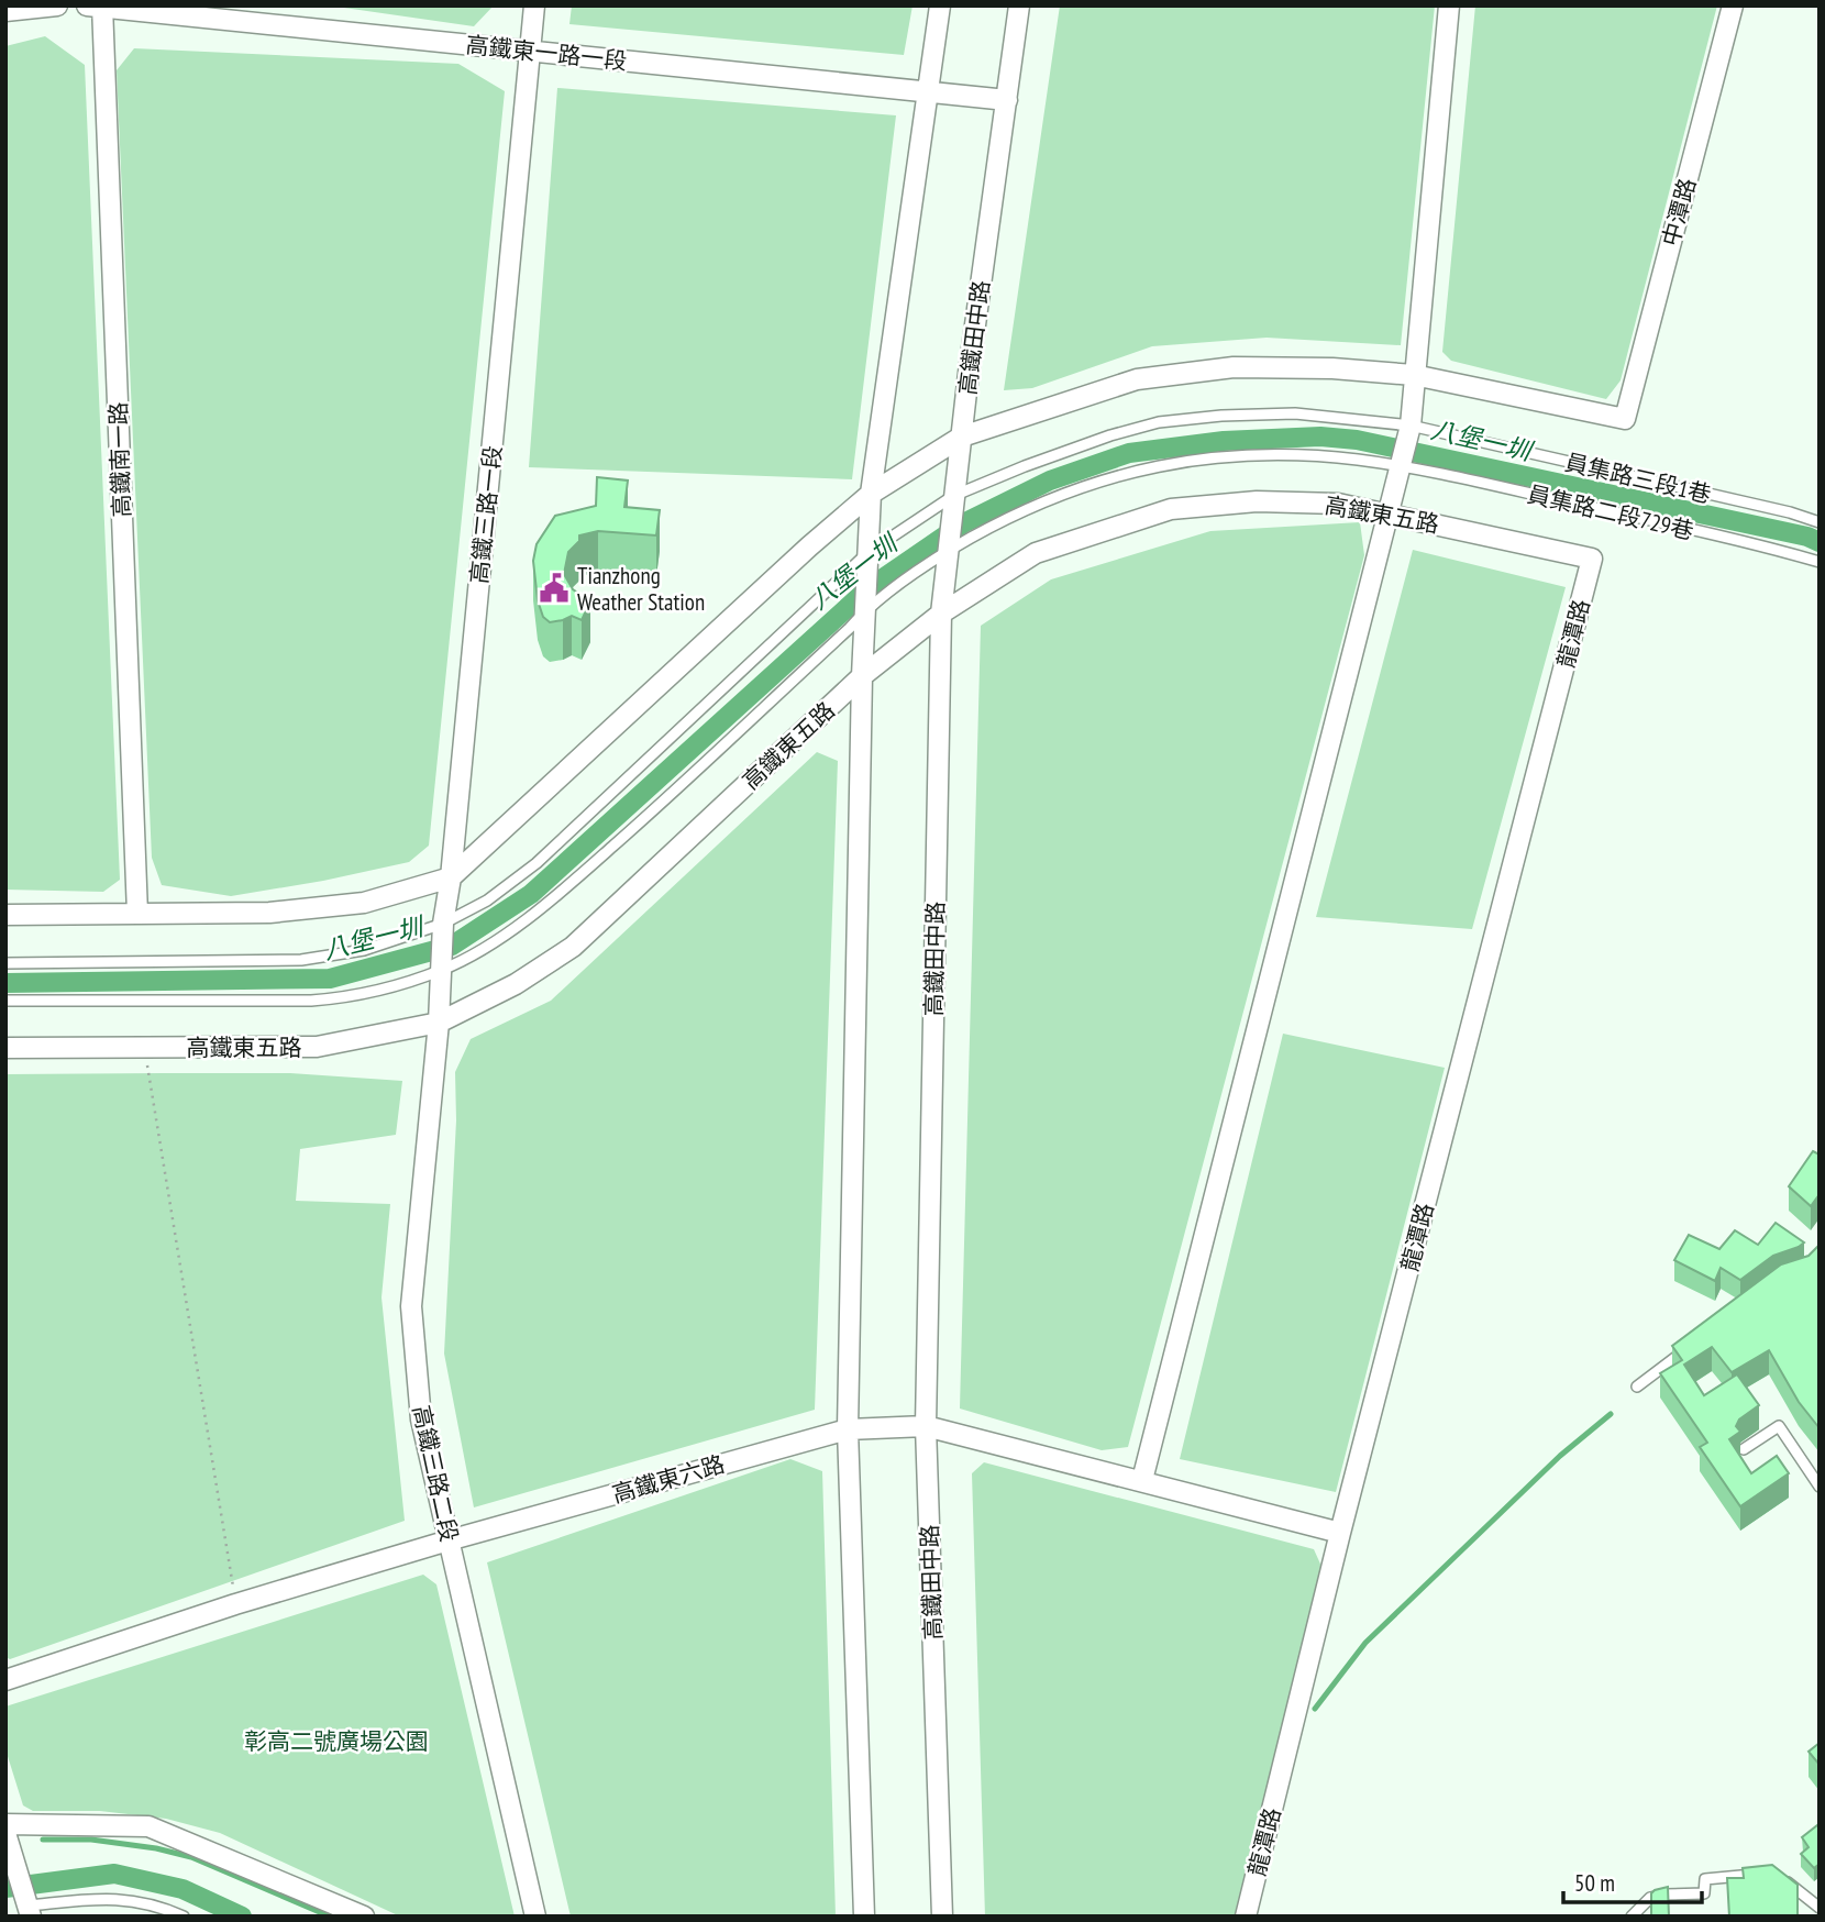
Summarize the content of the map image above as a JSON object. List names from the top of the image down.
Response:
{
  "streets": {
    "street": [
      "高鐵東一路一段",
      "中潭路",
      "高鐵田中路",
      "高鐵南一路",
      "高鐵三路一段",
      "高鐵東五路",
      "龍潭路",
      "高鐵三路二段",
      "高鐵東六路"
    ],
    "lane": ["員集路三段1巷", "員集路二段729巷"]
  },
  "crossings": [
    ["高鐵東一路一段", "高鐵田中路"],
    ["高鐵東一路一段", "高鐵南一路"],
    ["高鐵東一路一段", "高鐵三路一段"],
    ["高鐵田中路", "員集路三段1巷"],
    ["高鐵田中路", "員集路二段729巷"],
    ["高鐵田中路", "高鐵東五路"],
    ["高鐵田中路", "高鐵東六路"],
    ["員集路三段1巷", "高鐵三路一段"],
    ["員集路二段729巷", "高鐵三路一段"],
    ["高鐵三路一段", "高鐵東五路"],
    ["高鐵三路一段", "高鐵三路二段"],
    ["高鐵東五路", "龍潭路"],
    ["高鐵東五路", "高鐵三路二段"],
    ["龍潭路", "高鐵東六路"],
    ["高鐵三路二段", "高鐵東六路"]
  ],
  "water": ["八堡一圳"],
  "parks": ["彰高二號廣場公園"],
  "places": {
    "public building": ["Tianzhong Weather Station"]
  },
  "scale_bar": "50 m"
}
